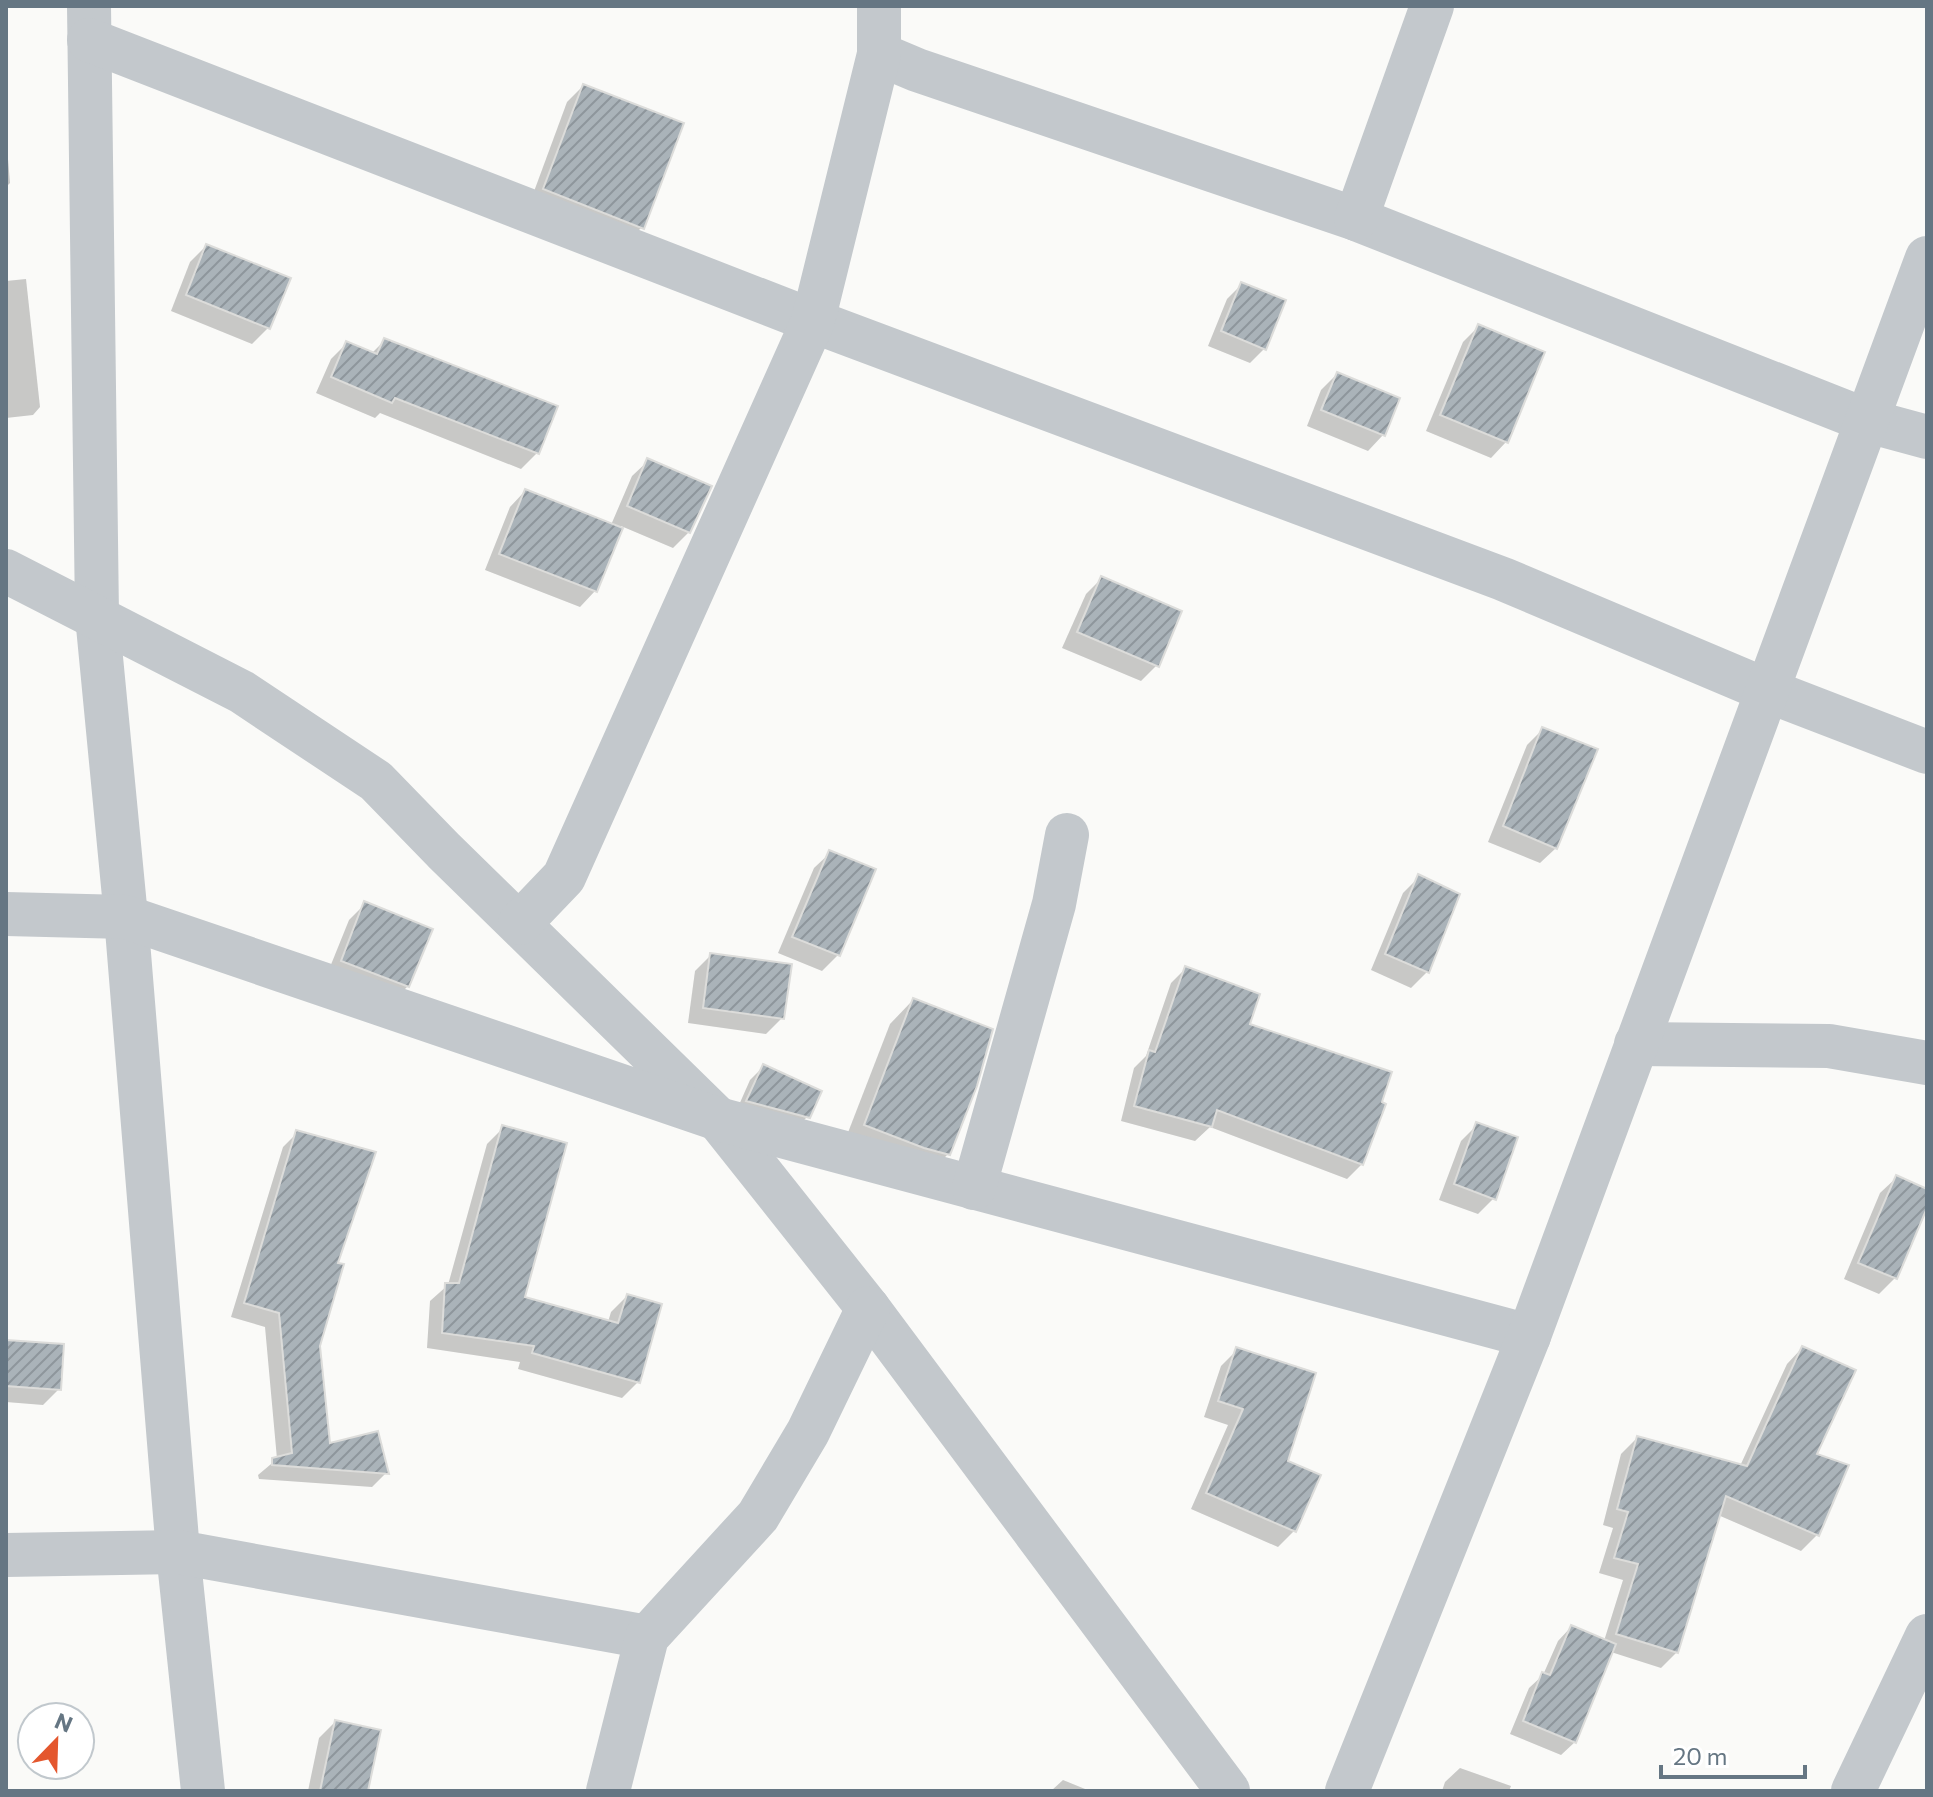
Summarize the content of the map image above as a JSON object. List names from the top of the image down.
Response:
{
  "scale_bar": "20 m",
  "north": "top right"
}
